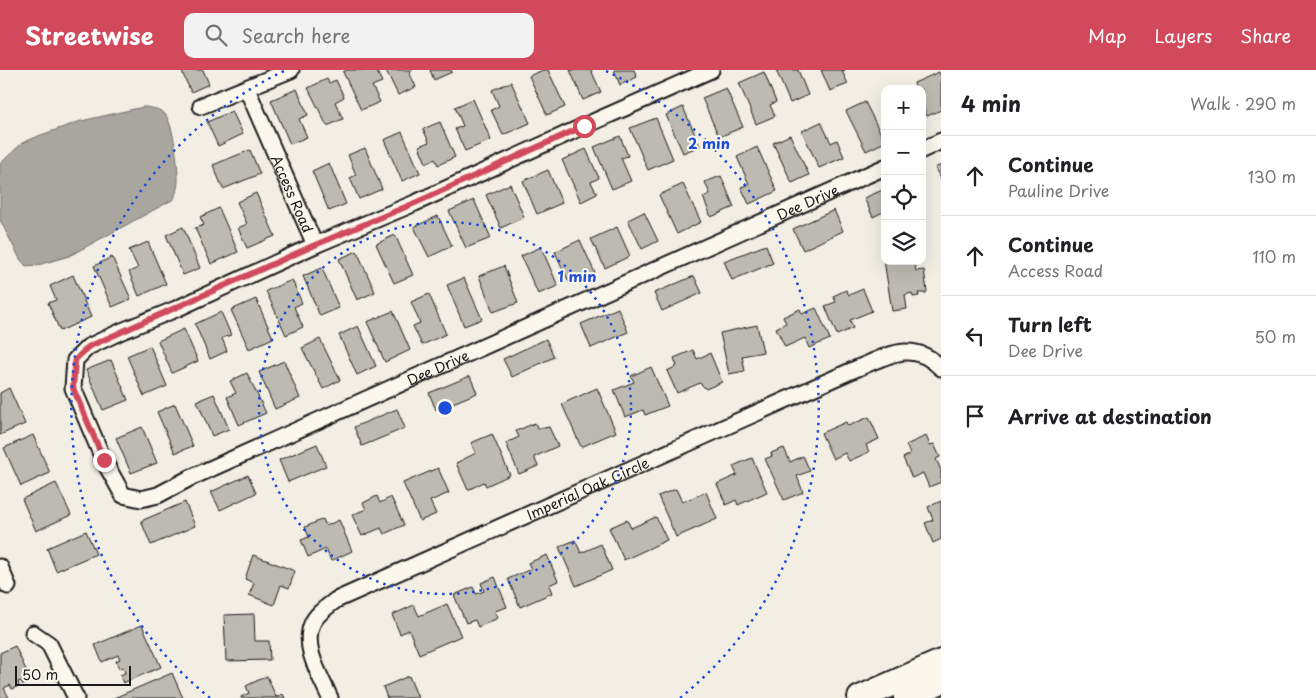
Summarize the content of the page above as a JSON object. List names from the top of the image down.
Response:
{
  "streets": {
    "street": ["Access Road", "Dee Drive", "Imperial Oak Circle"]
  },
  "crossings": [
    ["Access Road", "Dee Drive"]
  ],
  "scale_bar": "50 m",
  "page": {
    "header": "Streetwise",
    "search": "Search here",
    "nav": ["Map", "Layers", "Share"],
    "heading": ["4 min", "Walk · 290 m"],
    "map_buttons": ["+", "−"],
    "list": [
      ["Continue", "Pauline Drive", "130 m"],
      ["Continue", "Access Road", "110 m"],
      ["Turn left", "Dee Drive", "50 m"],
      "Arrive at destination"
    ],
    "scale": "50 m"
  },
  "rings": ["2 min", "1 min"]
}
